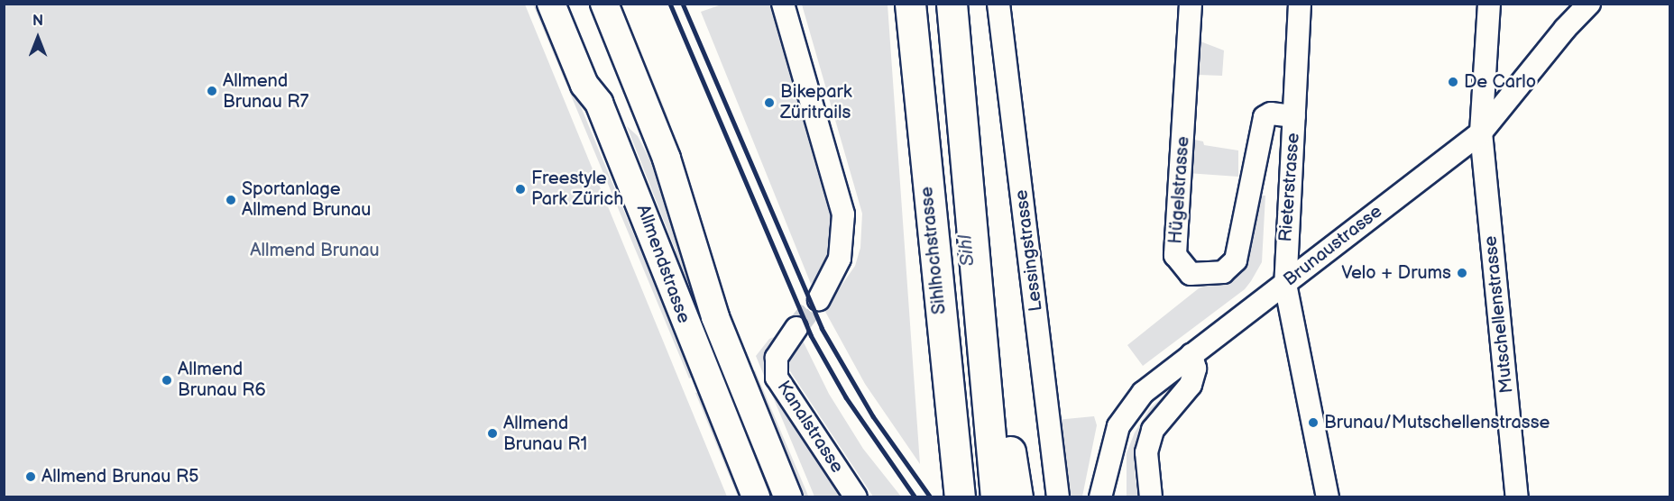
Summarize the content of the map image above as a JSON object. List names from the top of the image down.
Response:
{
  "streets": {
    "highway": ["Sihlhochstrasse"],
    "main road": ["Allmendstrasse"],
    "street": [
      "Rieterstrasse",
      "Hügelstrasse",
      "Brunaustrasse",
      "Lessingstrasse",
      "Mutschellenstrasse",
      "Kanalstrasse"
    ]
  },
  "crossings": [
    ["Rieterstrasse", "Hügelstrasse"],
    ["Rieterstrasse", "Brunaustrasse"],
    ["Brunaustrasse", "Mutschellenstrasse"]
  ],
  "water": ["Sihl"],
  "parks": ["Allmend Brunau"],
  "places": [
    "De Carlo",
    "Allmend Brunau R7",
    "Bikepark Züritrails",
    "Freestyle Park Zürich",
    "Sportanlage Allmend Brunau",
    "Velo + Drums",
    "Allmend Brunau R6",
    "Brunau/Mutschellenstrasse",
    "Allmend Brunau R1",
    "Allmend Brunau R5"
  ],
  "north": "top"
}
